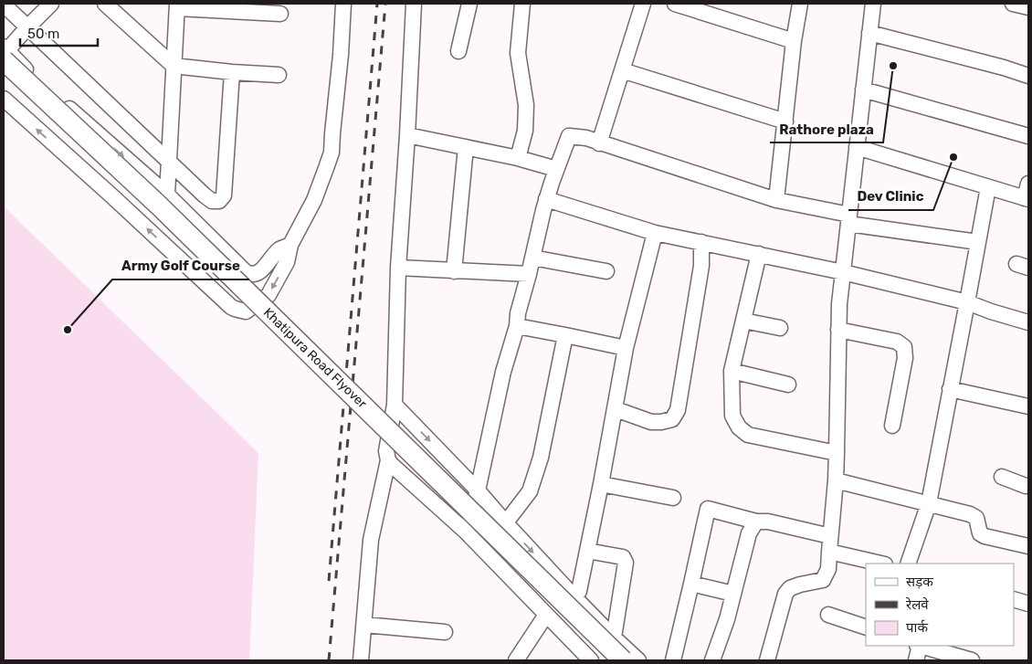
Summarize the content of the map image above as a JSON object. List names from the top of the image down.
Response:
{
  "streets": {
    "main road": ["Khatipura Road Flyover"]
  },
  "places": ["Rathore plaza", "Dev Clinic", "Army Golf Course"],
  "legend": ["सड़क", "रेलवे", "पार्क"],
  "scale_bar": "50 m"
}
